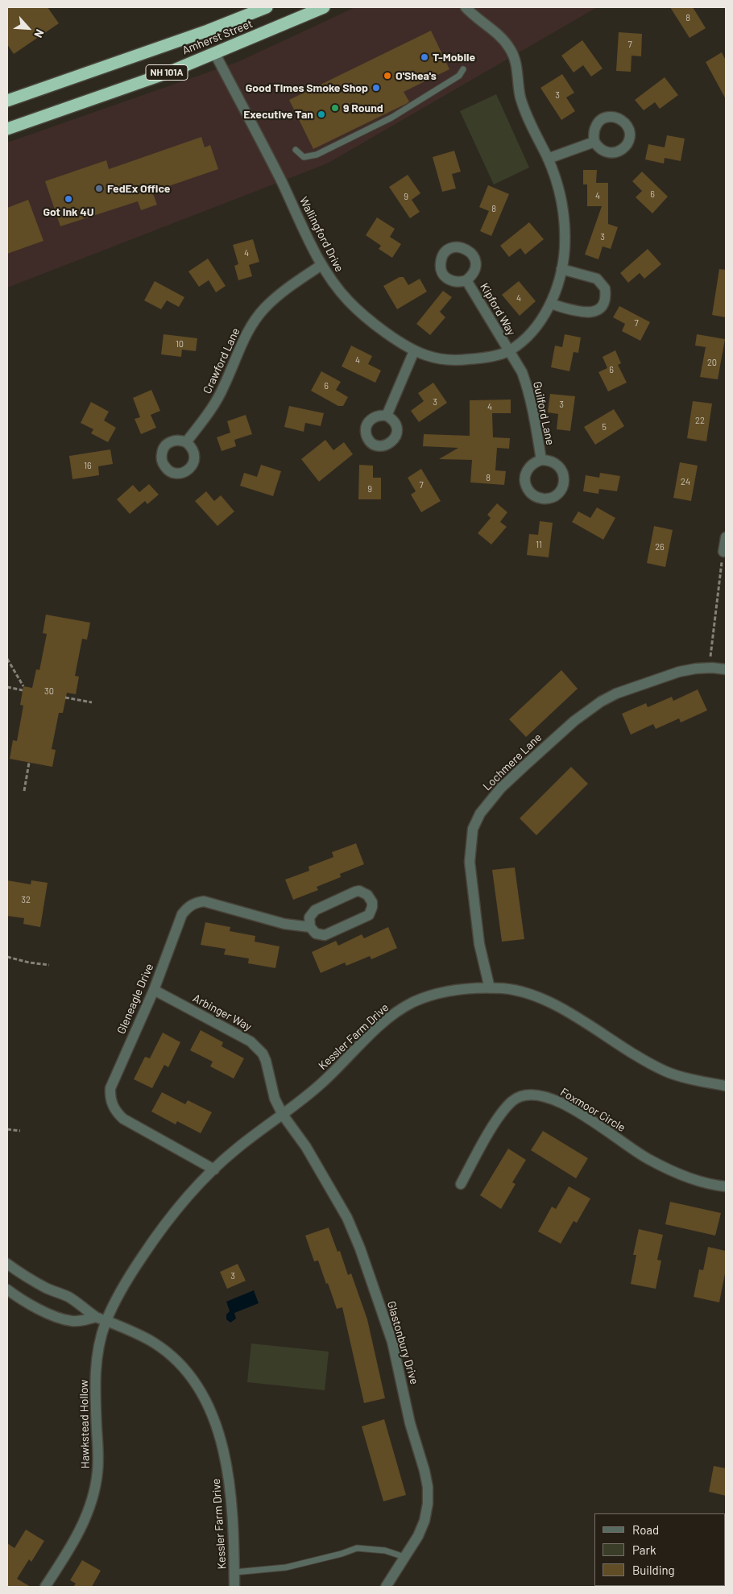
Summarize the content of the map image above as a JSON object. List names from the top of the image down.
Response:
{
  "streets": {
    "highway": ["Amherst Street", "NH 101A"],
    "street": [
      "Wallingford Drive",
      "Kipford Way",
      "Crawford Lane",
      "Guilford Lane",
      "Lochmere Lane",
      "Gleneagle Drive",
      "Arbinger Way",
      "Kessler Farm Drive",
      "Foxmoor Circle",
      "Glastonbury Drive",
      "Hawkstead Hollow"
    ]
  },
  "crossings": [
    ["Amherst Street", "Wallingford Drive"],
    ["Wallingford Drive", "Kipford Way"],
    ["Wallingford Drive", "Crawford Lane"],
    ["Wallingford Drive", "Guilford Lane"],
    ["Kipford Way", "Guilford Lane"],
    ["Lochmere Lane", "Kessler Farm Drive"],
    ["Gleneagle Drive", "Arbinger Way"],
    ["Gleneagle Drive", "Kessler Farm Drive"],
    ["Arbinger Way", "Kessler Farm Drive"],
    ["Arbinger Way", "Glastonbury Drive"],
    ["Kessler Farm Drive", "Glastonbury Drive"],
    ["Kessler Farm Drive", "Hawkstead Hollow"]
  ],
  "places": [
    "T-Mobile",
    "O'Shea's",
    "Good Times Smoke Shop",
    "9 Round",
    "Executive Tan",
    "FedEx Office",
    "Got Ink 4U"
  ],
  "house_numbers": [
    "8",
    "7",
    "3",
    "6",
    "4",
    "9",
    "8",
    "3",
    "4",
    "4",
    "7",
    "10",
    "4",
    "20",
    "6",
    "6",
    "3",
    "3",
    "4",
    "22",
    "5",
    "16",
    "8",
    "24",
    "7",
    "9",
    "11",
    "26",
    "30",
    "32",
    "3"
  ],
  "legend": ["Road", "Park", "Building"],
  "north": "bottom right"
}
